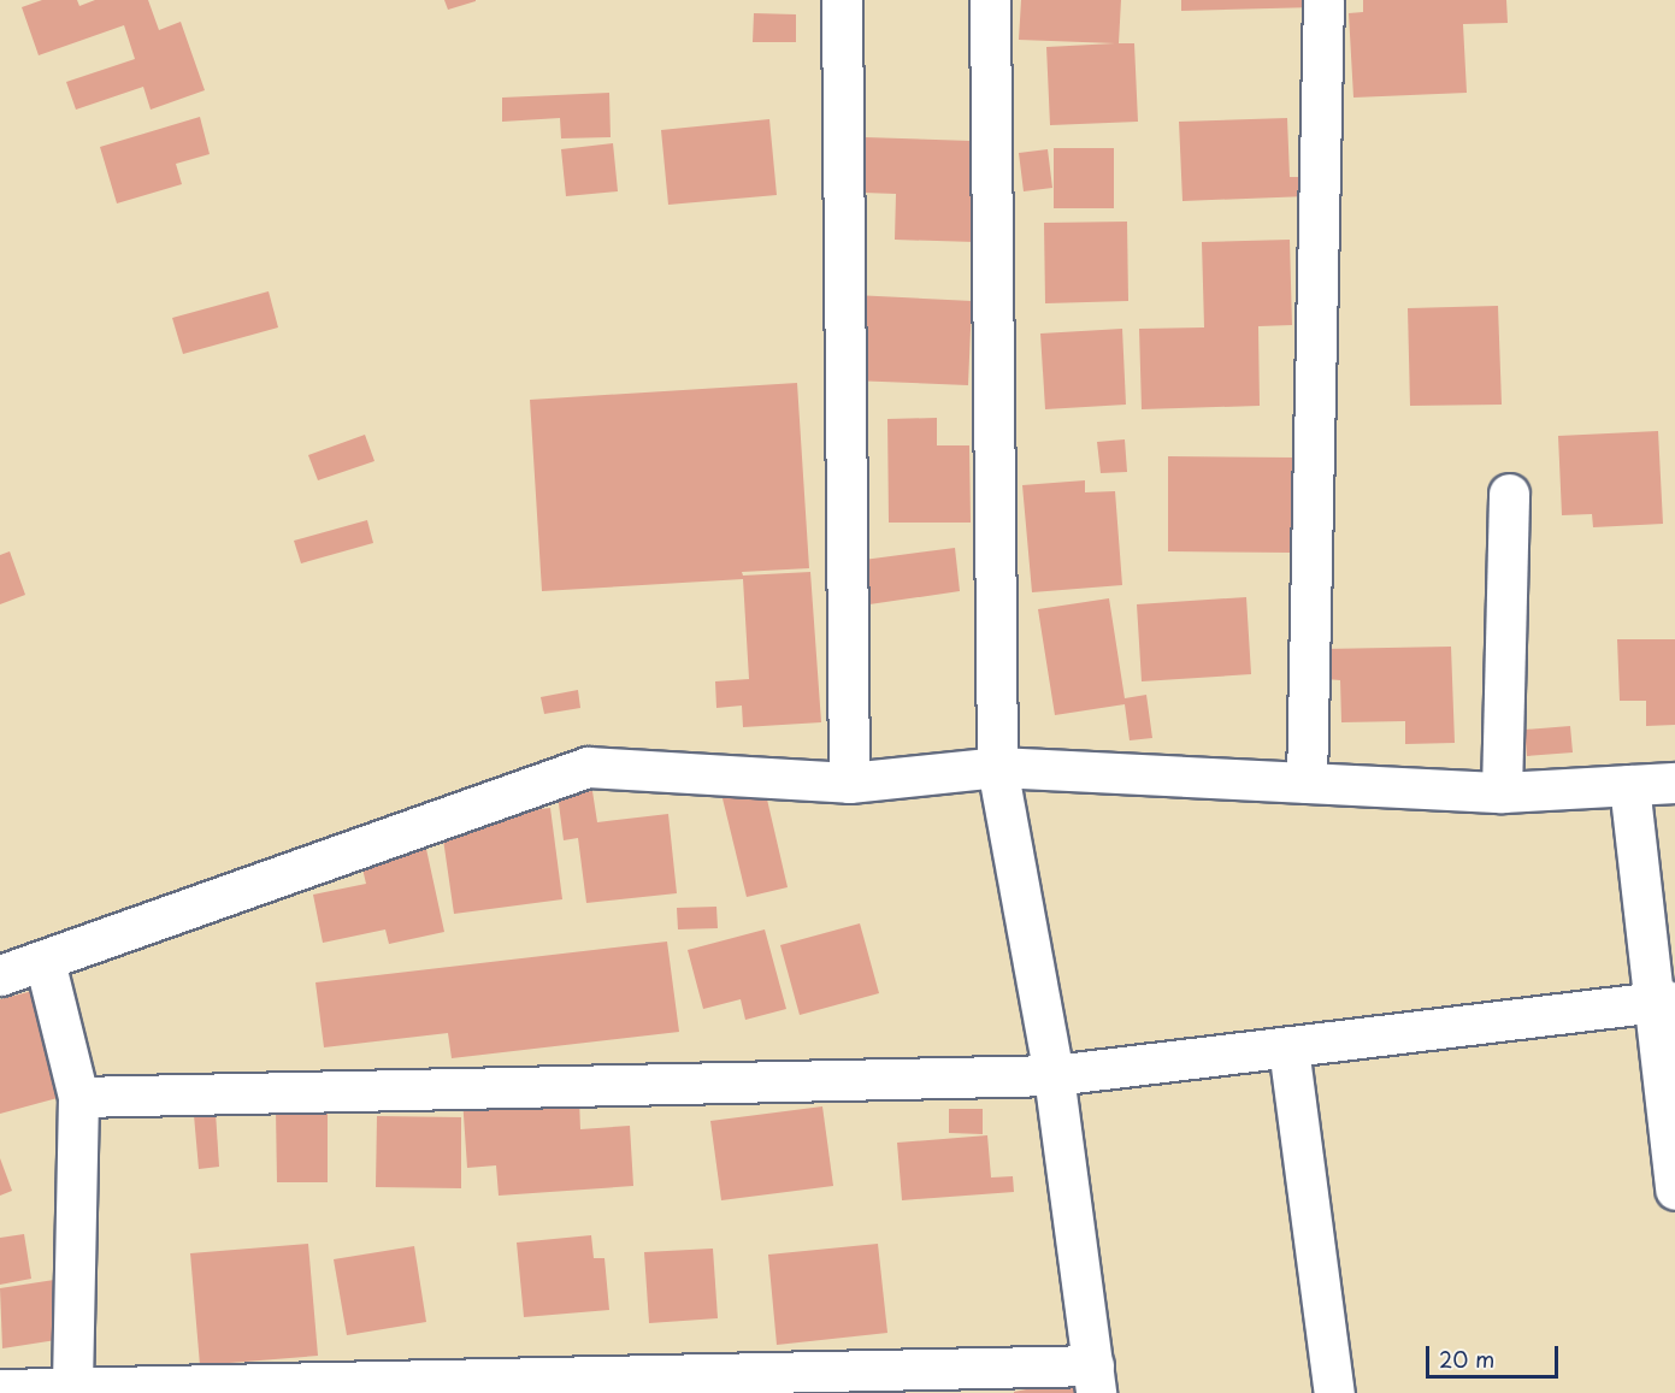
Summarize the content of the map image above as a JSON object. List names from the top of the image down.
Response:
{
  "scale_bar": "20 m"
}
